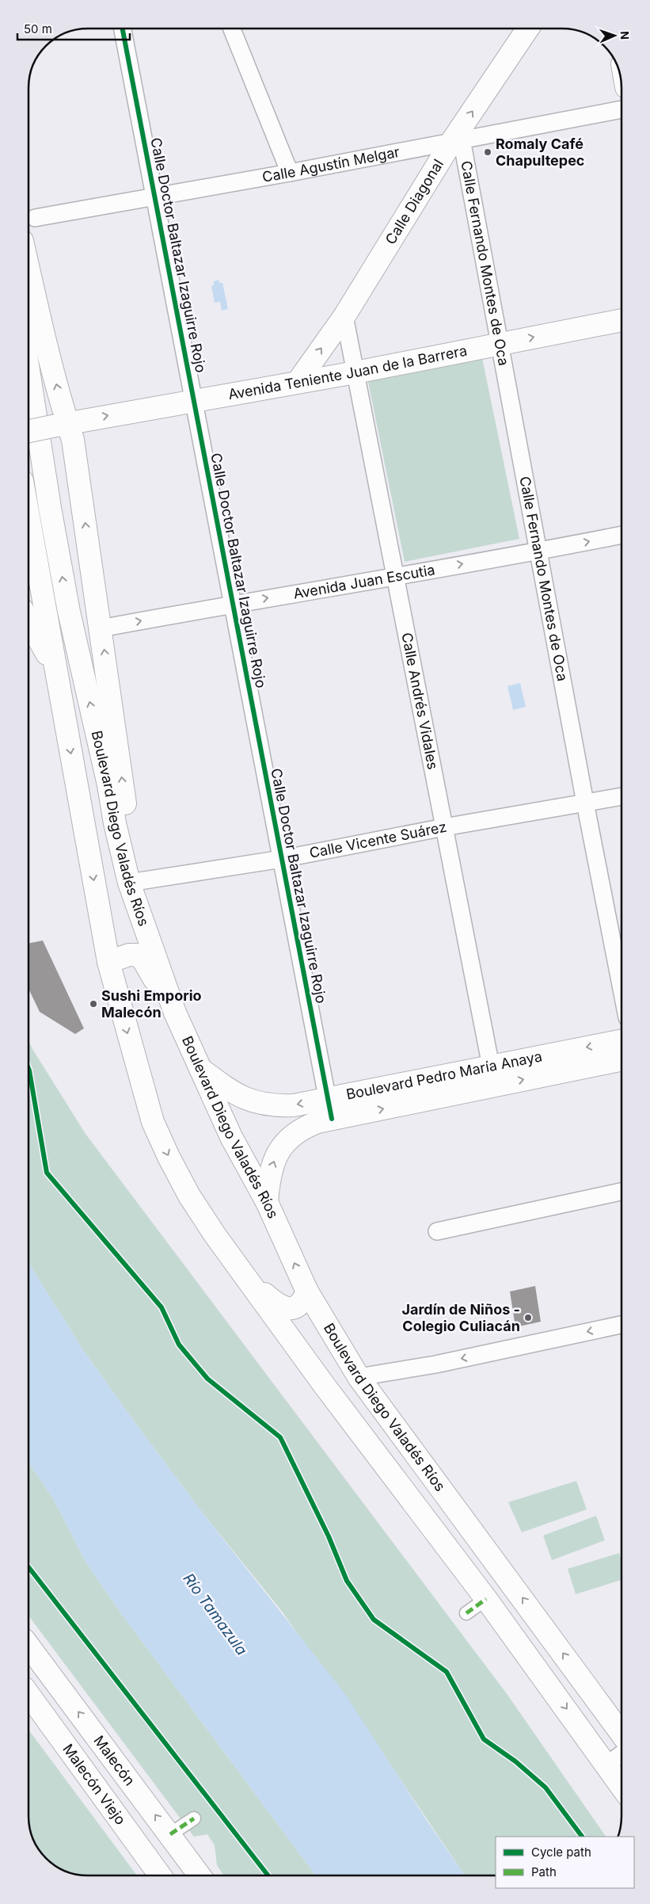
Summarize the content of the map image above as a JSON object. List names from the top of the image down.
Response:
{
  "streets": {
    "main road": [
      "Calle Diagonal",
      "Avenida Teniente Juan de la Barrera",
      "Boulevard Diego Valadés Ríos",
      "Boulevard Pedro María Anaya",
      "Malecón",
      "Malecón Viejo"
    ],
    "street": [
      "Calle Agustín Melgar",
      "Calle Doctor Baltazar Izaguirre Rojo",
      "Calle Fernando Montes de Oca",
      "Avenida Juan Escutia",
      "Calle Andrés Vidales",
      "Calle Vicente Suárez"
    ]
  },
  "crossings": [
    ["Calle Agustín Melgar", "Calle Diagonal"],
    ["Calle Agustín Melgar", "Calle Doctor Baltazar Izaguirre Rojo"],
    ["Calle Agustín Melgar", "Calle Fernando Montes de Oca"],
    ["Calle Diagonal", "Calle Fernando Montes de Oca"],
    ["Calle Diagonal", "Avenida Teniente Juan de la Barrera"],
    ["Calle Diagonal", "Calle Andrés Vidales"],
    ["Calle Doctor Baltazar Izaguirre Rojo", "Avenida Teniente Juan de la Barrera"],
    ["Calle Doctor Baltazar Izaguirre Rojo", "Avenida Juan Escutia"],
    ["Calle Doctor Baltazar Izaguirre Rojo", "Calle Vicente Suárez"],
    ["Calle Doctor Baltazar Izaguirre Rojo", "Boulevard Pedro María Anaya"],
    ["Calle Fernando Montes de Oca", "Avenida Teniente Juan de la Barrera"],
    ["Calle Fernando Montes de Oca", "Avenida Juan Escutia"],
    ["Calle Fernando Montes de Oca", "Calle Vicente Suárez"],
    ["Avenida Teniente Juan de la Barrera", "Calle Andrés Vidales"],
    ["Avenida Juan Escutia", "Calle Andrés Vidales"],
    ["Calle Andrés Vidales", "Calle Vicente Suárez"],
    ["Calle Andrés Vidales", "Boulevard Pedro María Anaya"],
    ["Boulevard Diego Valadés Ríos", "Calle Vicente Suárez"],
    ["Boulevard Diego Valadés Ríos", "Boulevard Pedro María Anaya"]
  ],
  "one_way": [
    "Calle Diagonal",
    "Avenida Teniente Juan de la Barrera",
    "Avenida Juan Escutia",
    "Malecón"
  ],
  "water": ["Río Tamazula"],
  "places": ["Romaly Café Chapultepec", "Sushi Emporio Malecón", "Jardín de Niños - Colegio Culiacán"],
  "legend": ["Cycle path", "Path"],
  "scale_bar": "50 m",
  "north": "right"
}
